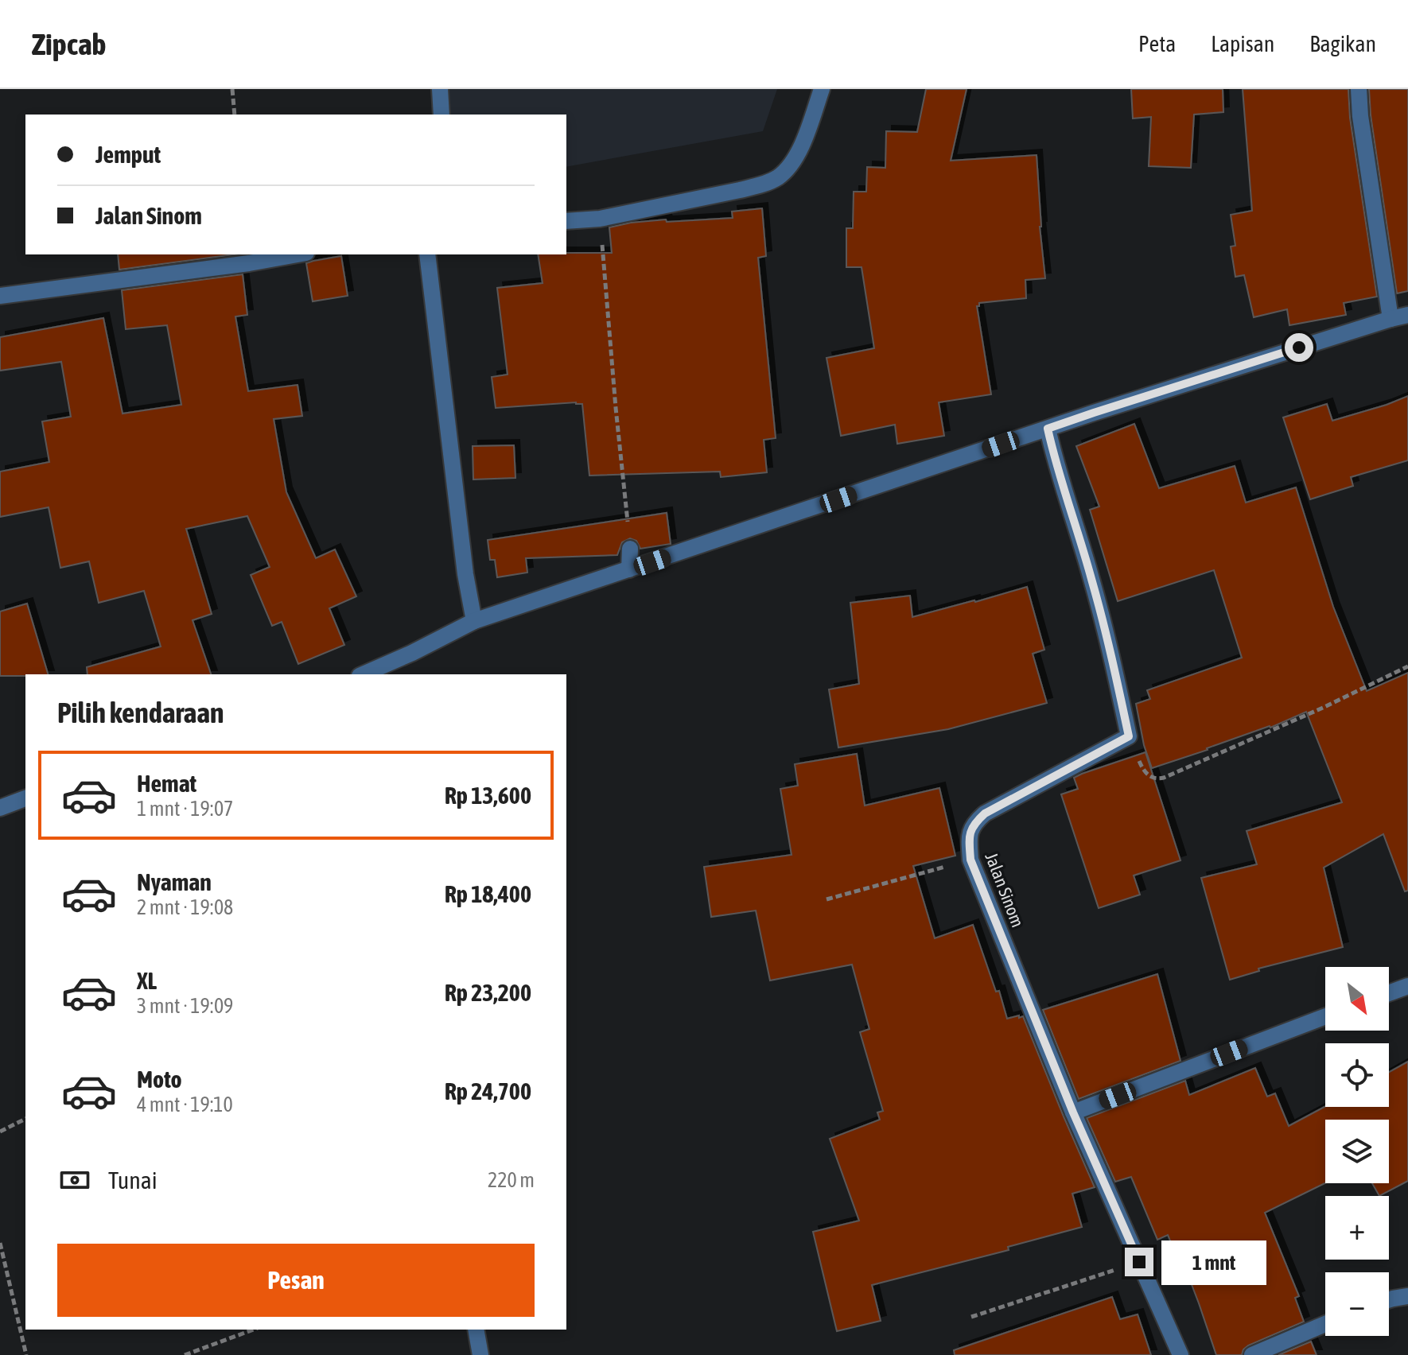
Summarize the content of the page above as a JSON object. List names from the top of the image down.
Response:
{
  "streets": {
    "street": ["Jalan Sinom"]
  },
  "north": "bottom right",
  "page": {
    "header": "Zipcab",
    "nav": ["Peta", "Lapisan", "Bagikan"],
    "banner": ["Jemput", "Jalan Sinom"],
    "heading": "Pilih kendaraan",
    "list": [
      {
        "name": "Hemat",
        "note": "1 mnt · 19:07",
        "value": "Rp 13,600"
      },
      {
        "name": "Nyaman",
        "note": "2 mnt · 19:08",
        "value": "Rp 18,400"
      },
      {
        "name": "XL",
        "note": "3 mnt · 19:09",
        "value": "Rp 23,200"
      },
      {
        "name": "Moto",
        "note": "4 mnt · 19:10",
        "value": "Rp 24,700"
      }
    ],
    "map_buttons": ["+", "−"],
    "pay": ["Tunai", "220 m"],
    "buttons": "Pesan",
    "bubble": "1 mnt"
  }
}
